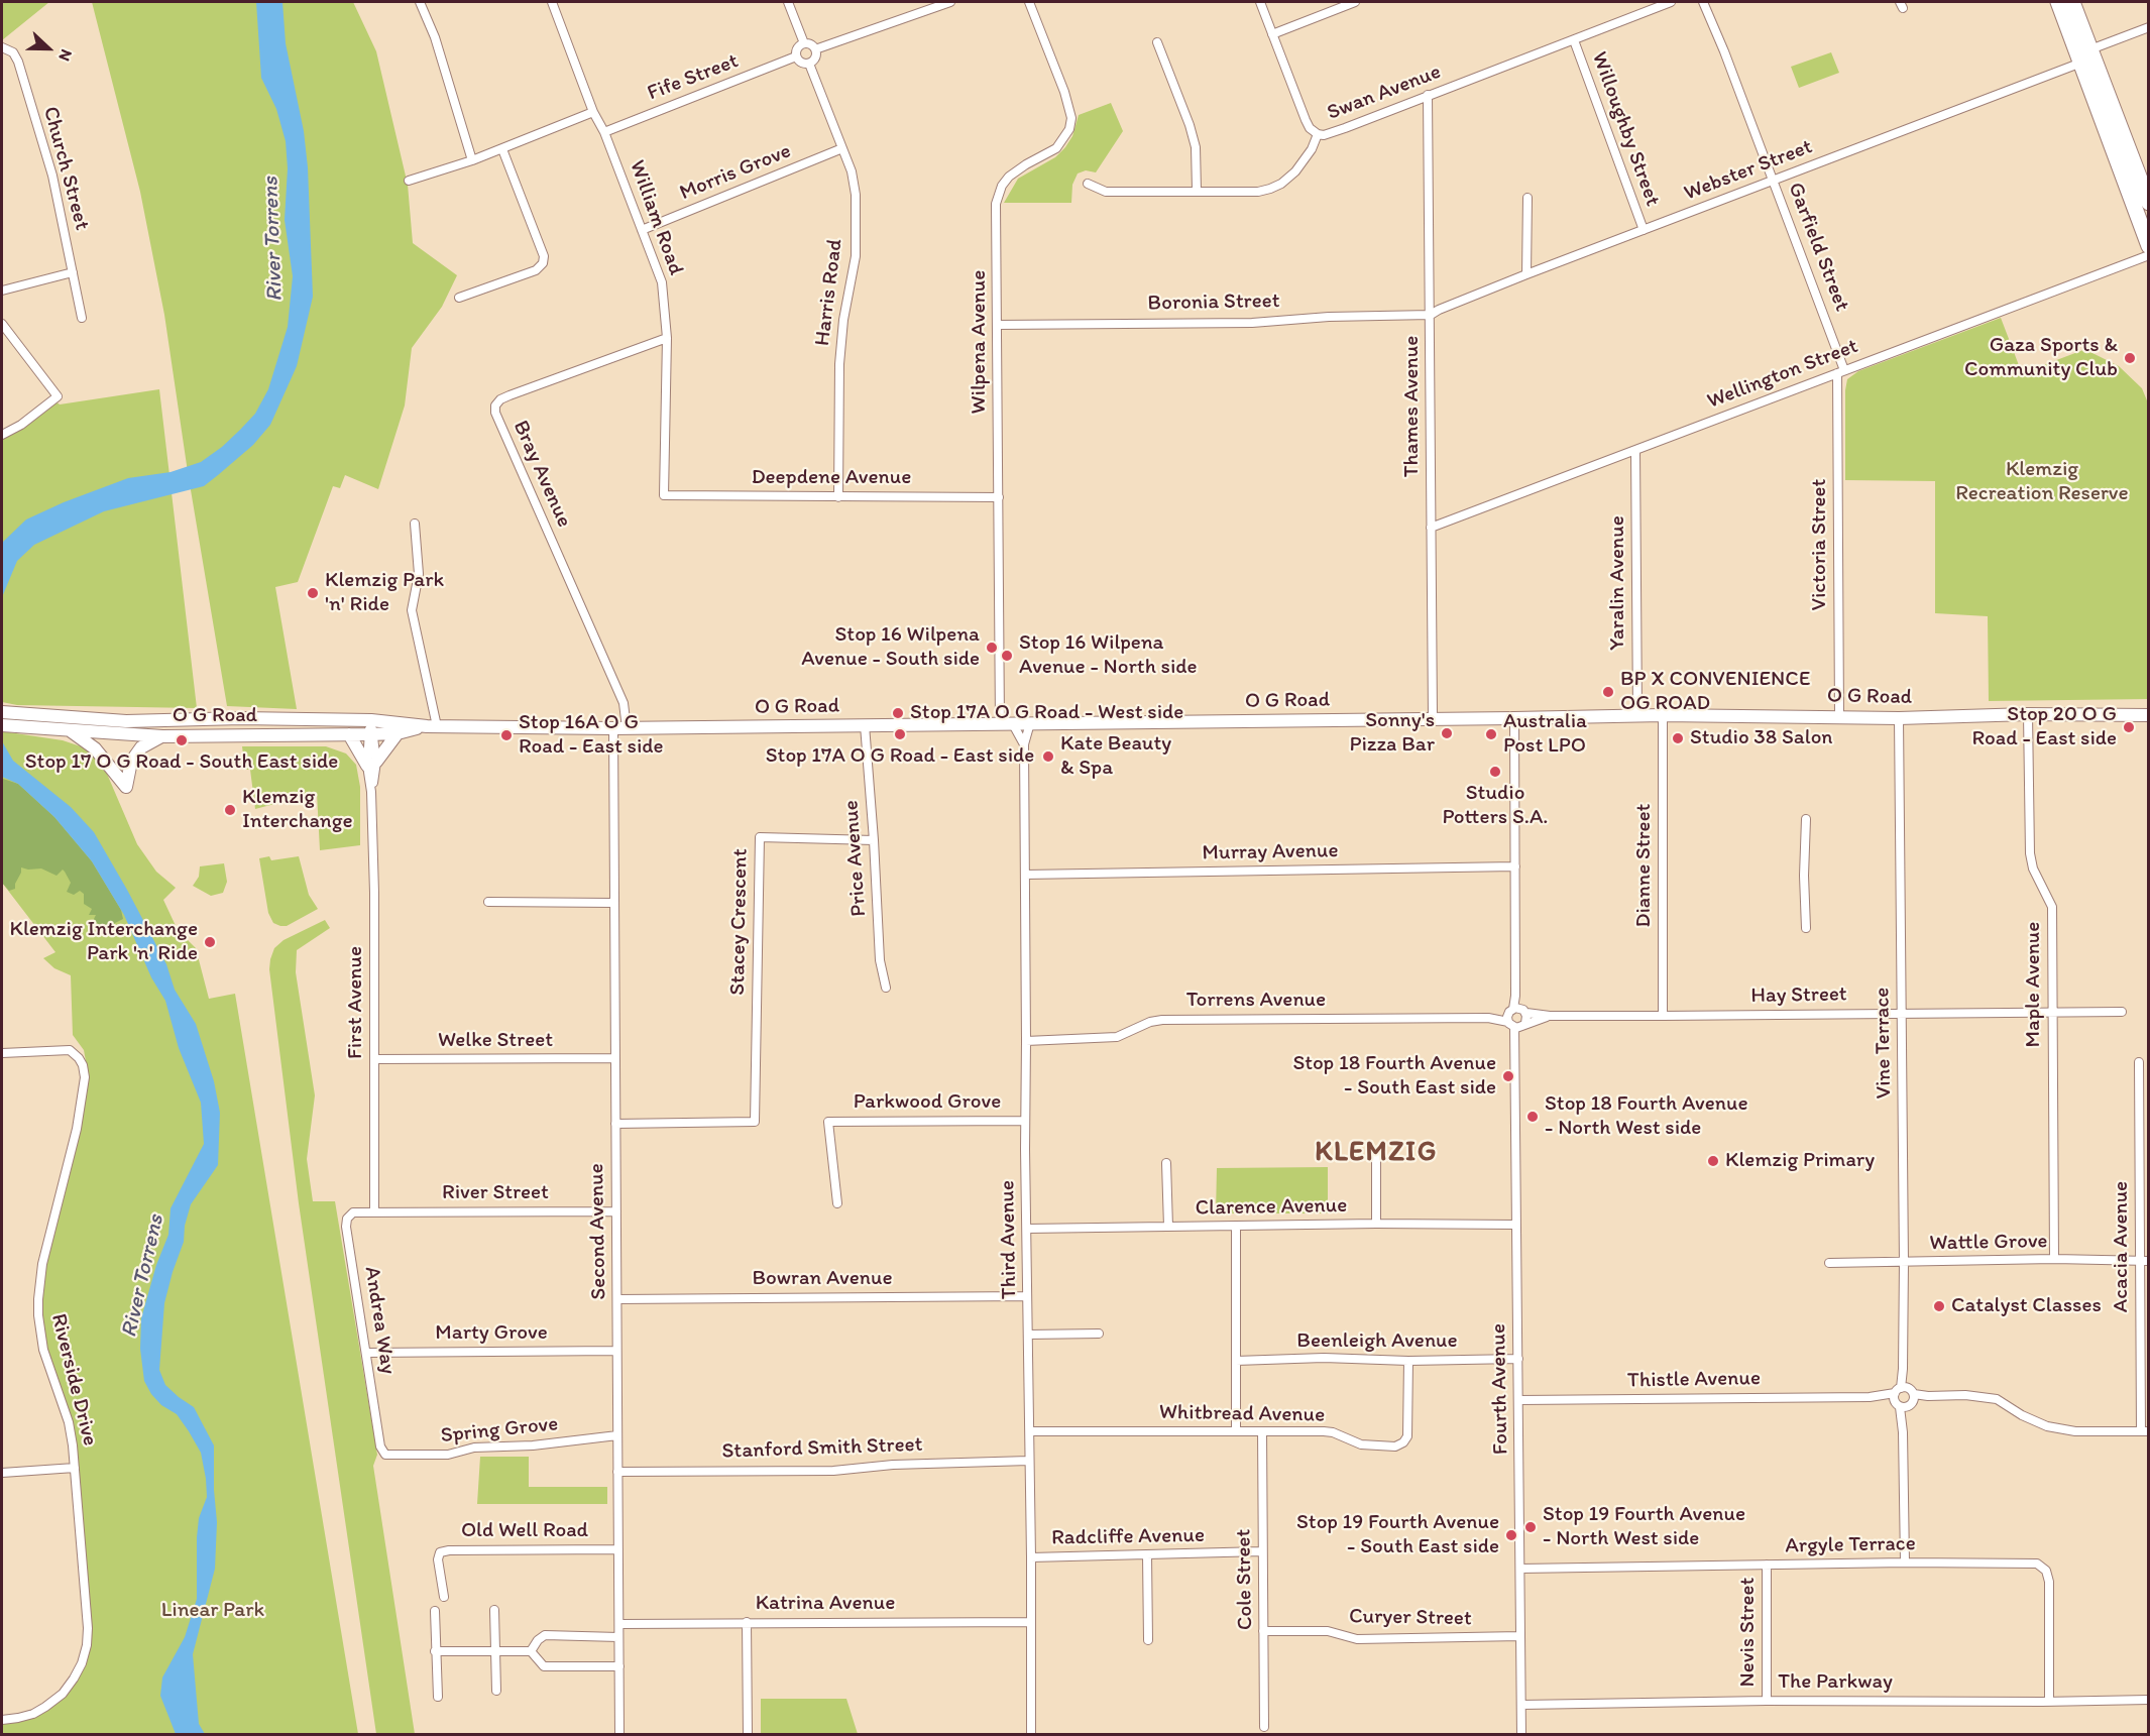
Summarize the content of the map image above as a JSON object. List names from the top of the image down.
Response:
{
  "streets": {
    "main road": ["O G Road"],
    "street": [
      "Fife Street",
      "Swan Avenue",
      "Willoughby Street",
      "Church Street",
      "Webster Street",
      "Morris Grove",
      "William Road",
      "Garfield Street",
      "Harris Road",
      "Boronia Street",
      "Wilpena Avenue",
      "Wellington Street",
      "Thames Avenue",
      "Bray Avenue",
      "Deepdene Avenue",
      "Victoria Street",
      "Yaralin Avenue",
      "Murray Avenue",
      "Price Avenue",
      "Dianne Street",
      "Stacey Crescent",
      "Maple Avenue",
      "Hay Street",
      "Torrens Avenue",
      "First Avenue",
      "Welke Street",
      "Vine Terrace",
      "Parkwood Grove",
      "River Street",
      "Clarence Avenue",
      "Second Avenue",
      "Third Avenue",
      "Wattle Grove",
      "Acacia Avenue",
      "Bowran Avenue",
      "Andrea Way",
      "Marty Grove",
      "Beenleigh Avenue",
      "Riverside Drive",
      "Thistle Avenue",
      "Fourth Avenue",
      "Whitbread Avenue",
      "Spring Grove",
      "Stanford Smith Street",
      "Old Well Road",
      "Radcliffe Avenue",
      "Argyle Terrace",
      "Cole Street",
      "Katrina Avenue",
      "Curyer Street",
      "Nevis Street",
      "The Parkway"
    ]
  },
  "crossings": [
    ["Fife Street", "William Road"],
    ["Fife Street", "Harris Road"],
    ["Swan Avenue", "Willoughby Street"],
    ["Swan Avenue", "Thames Avenue"],
    ["Willoughby Street", "Webster Street"],
    ["Webster Street", "Garfield Street"],
    ["Webster Street", "Boronia Street"],
    ["Webster Street", "Thames Avenue"],
    ["Morris Grove", "William Road"],
    ["Morris Grove", "Harris Road"],
    ["William Road", "Bray Avenue"],
    ["William Road", "Deepdene Avenue"],
    ["Garfield Street", "Wellington Street"],
    ["Garfield Street", "Victoria Street"],
    ["Harris Road", "Deepdene Avenue"],
    ["Boronia Street", "Wilpena Avenue"],
    ["Boronia Street", "Thames Avenue"],
    ["Wilpena Avenue", "Deepdene Avenue"],
    ["Wilpena Avenue", "O G Road"],
    ["Wilpena Avenue", "Third Avenue"],
    ["Wellington Street", "Thames Avenue"],
    ["Wellington Street", "Victoria Street"],
    ["Wellington Street", "Yaralin Avenue"],
    ["Thames Avenue", "O G Road"],
    ["Bray Avenue", "O G Road"],
    ["Bray Avenue", "Second Avenue"],
    ["Victoria Street", "O G Road"],
    ["Yaralin Avenue", "O G Road"],
    ["O G Road", "Price Avenue"],
    ["O G Road", "Dianne Street"],
    ["O G Road", "Maple Avenue"],
    ["O G Road", "First Avenue"],
    ["O G Road", "Vine Terrace"],
    ["O G Road", "Second Avenue"],
    ["O G Road", "Third Avenue"],
    ["O G Road", "Fourth Avenue"],
    ["Murray Avenue", "Third Avenue"],
    ["Murray Avenue", "Fourth Avenue"],
    ["Price Avenue", "Stacey Crescent"],
    ["Dianne Street", "Hay Street"],
    ["Stacey Crescent", "Second Avenue"],
    ["Maple Avenue", "Hay Street"],
    ["Maple Avenue", "Wattle Grove"],
    ["Hay Street", "Torrens Avenue"],
    ["Hay Street", "Vine Terrace"],
    ["Hay Street", "Fourth Avenue"],
    ["Torrens Avenue", "Third Avenue"],
    ["Torrens Avenue", "Fourth Avenue"],
    ["First Avenue", "Welke Street"],
    ["First Avenue", "River Street"],
    ["First Avenue", "Andrea Way"],
    ["Welke Street", "Second Avenue"],
    ["Vine Terrace", "Wattle Grove"],
    ["Vine Terrace", "Thistle Avenue"],
    ["Vine Terrace", "Argyle Terrace"],
    ["Parkwood Grove", "Third Avenue"],
    ["River Street", "Second Avenue"],
    ["River Street", "Andrea Way"],
    ["Clarence Avenue", "Third Avenue"],
    ["Clarence Avenue", "Fourth Avenue"],
    ["Second Avenue", "Bowran Avenue"],
    ["Second Avenue", "Marty Grove"],
    ["Second Avenue", "Spring Grove"],
    ["Second Avenue", "Stanford Smith Street"],
    ["Second Avenue", "Old Well Road"],
    ["Second Avenue", "Katrina Avenue"],
    ["Third Avenue", "Bowran Avenue"],
    ["Third Avenue", "Whitbread Avenue"],
    ["Third Avenue", "Stanford Smith Street"],
    ["Third Avenue", "Radcliffe Avenue"],
    ["Third Avenue", "Katrina Avenue"],
    ["Wattle Grove", "Acacia Avenue"],
    ["Acacia Avenue", "Thistle Avenue"],
    ["Andrea Way", "Marty Grove"],
    ["Andrea Way", "Spring Grove"],
    ["Beenleigh Avenue", "Fourth Avenue"],
    ["Beenleigh Avenue", "Whitbread Avenue"],
    ["Thistle Avenue", "Fourth Avenue"],
    ["Fourth Avenue", "Argyle Terrace"],
    ["Fourth Avenue", "Curyer Street"],
    ["Fourth Avenue", "The Parkway"],
    ["Whitbread Avenue", "Cole Street"],
    ["Radcliffe Avenue", "Cole Street"],
    ["Argyle Terrace", "Nevis Street"],
    ["Argyle Terrace", "The Parkway"],
    ["Cole Street", "Curyer Street"],
    ["Nevis Street", "The Parkway"]
  ],
  "districts": ["KLEMZIG"],
  "water": ["River Torrens"],
  "parks": ["Klemzig Recreation Reserve", "Linear Park"],
  "places": [
    "Gaza Sports & Community Club",
    "Klemzig Park 'n' Ride",
    "Stop 16 Wilpena Avenue - South side",
    "Stop 16 Wilpena Avenue - North side",
    "BP X CONVENIENCE OG ROAD",
    "Stop 17A O G Road - West side",
    "Stop 20 O G Road - East side",
    "Sonny's Pizza Bar",
    "Stop 17A O G Road - East side",
    "Australia Post LPO",
    "Stop 16A O G Road - East side",
    "Studio 38 Salon",
    "Stop 17 O G Road - South East side",
    "Kate Beauty & Spa",
    "Studio Potters S.A.",
    "Klemzig Interchange",
    "Klemzig Interchange Park 'n' Ride",
    "Stop 18 Fourth Avenue - South East side",
    "Stop 18 Fourth Avenue - North West side",
    "Klemzig Primary",
    "Catalyst Classes",
    "Stop 19 Fourth Avenue - North West side",
    "Stop 19 Fourth Avenue - South East side"
  ],
  "north": "right"
}
